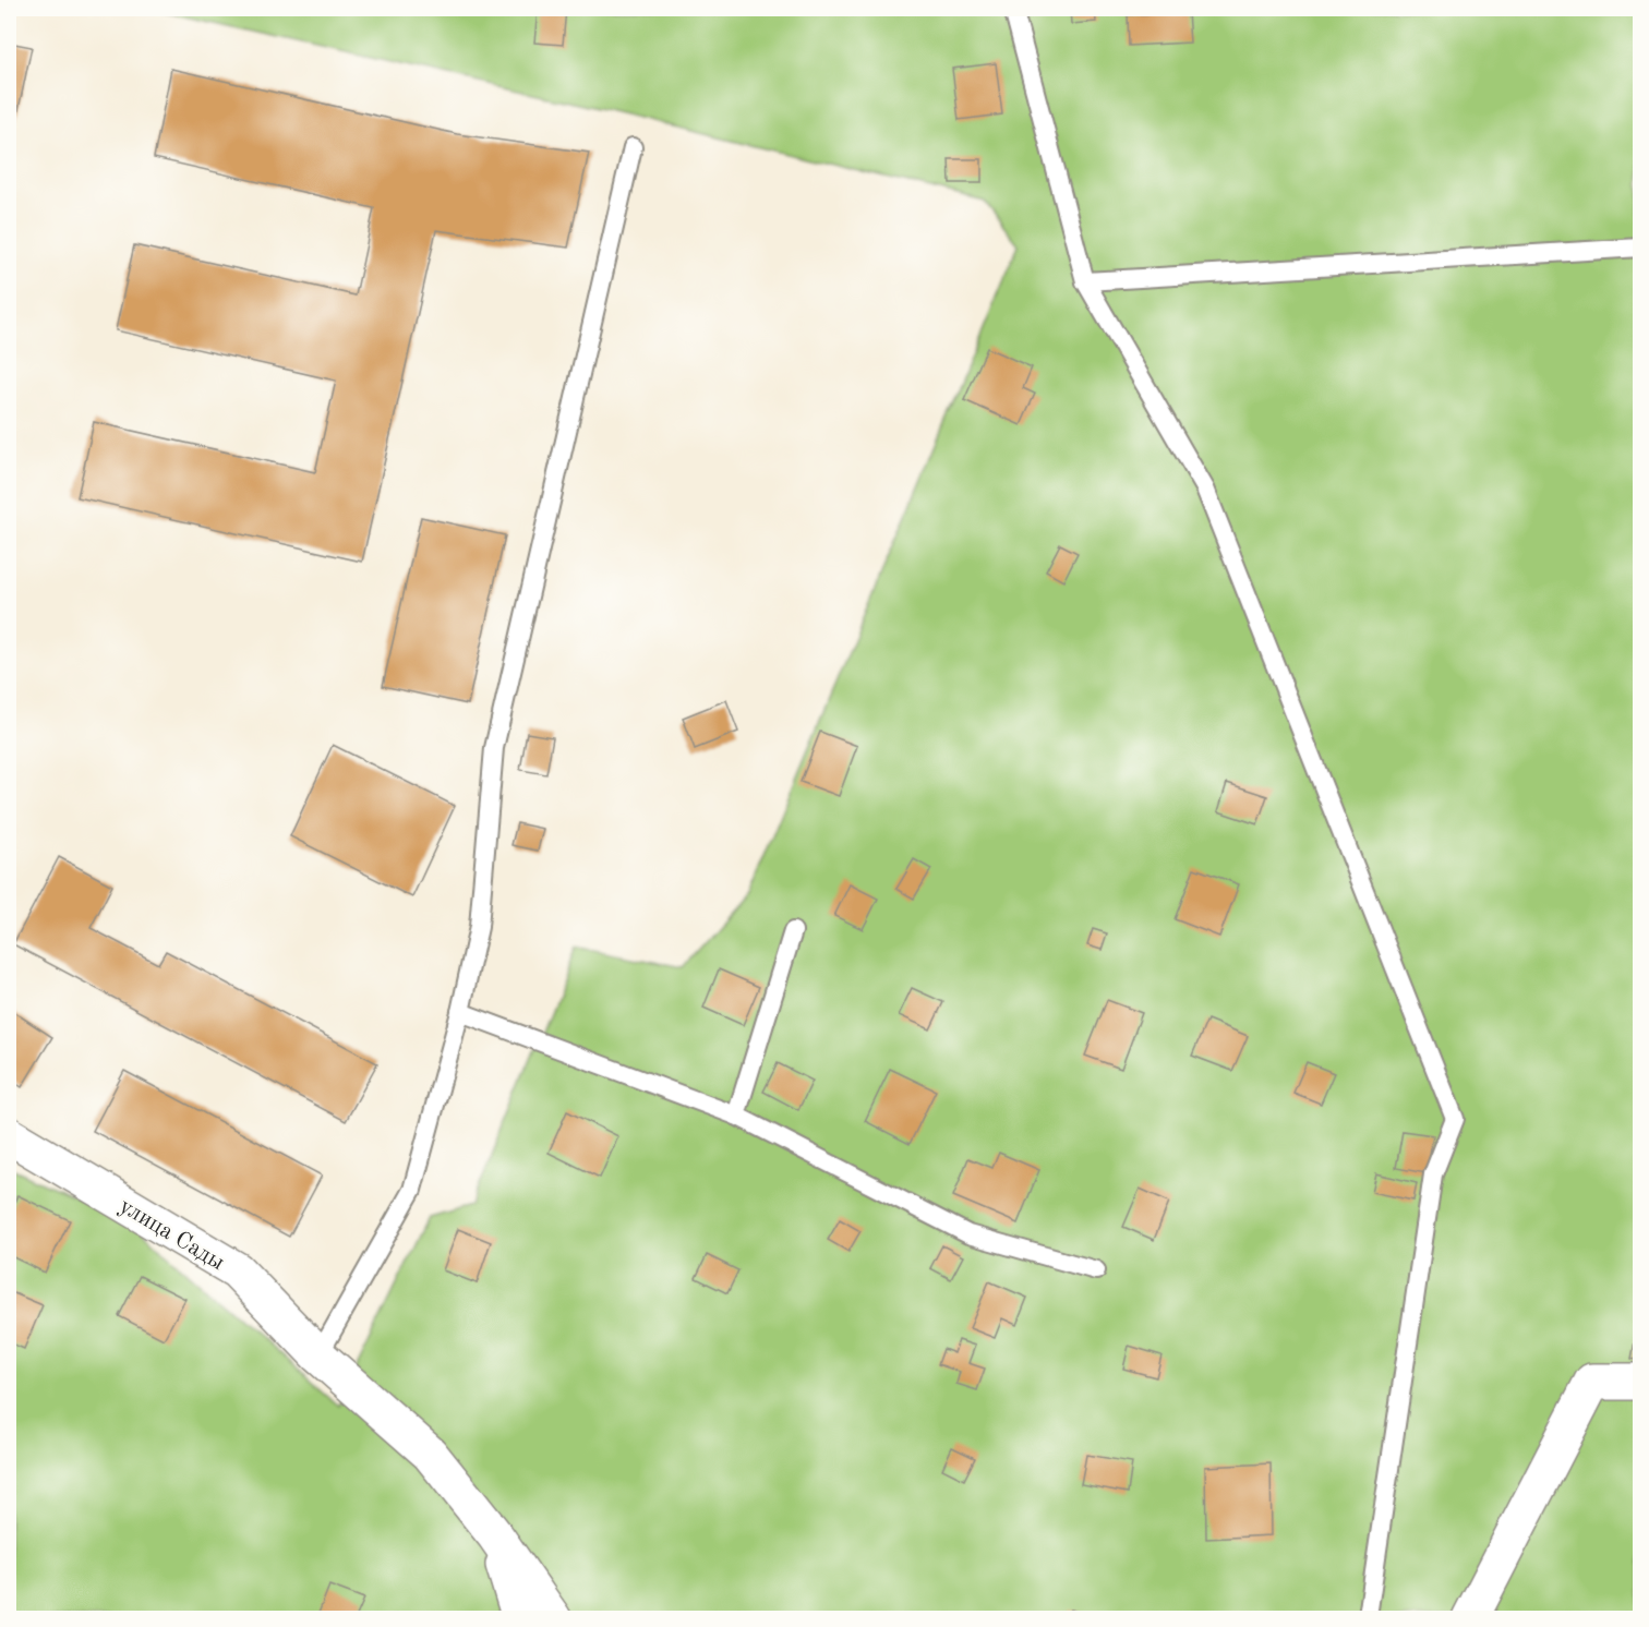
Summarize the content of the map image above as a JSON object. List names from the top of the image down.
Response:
{
  "streets": {
    "street": ["улица Сады"]
  }
}
